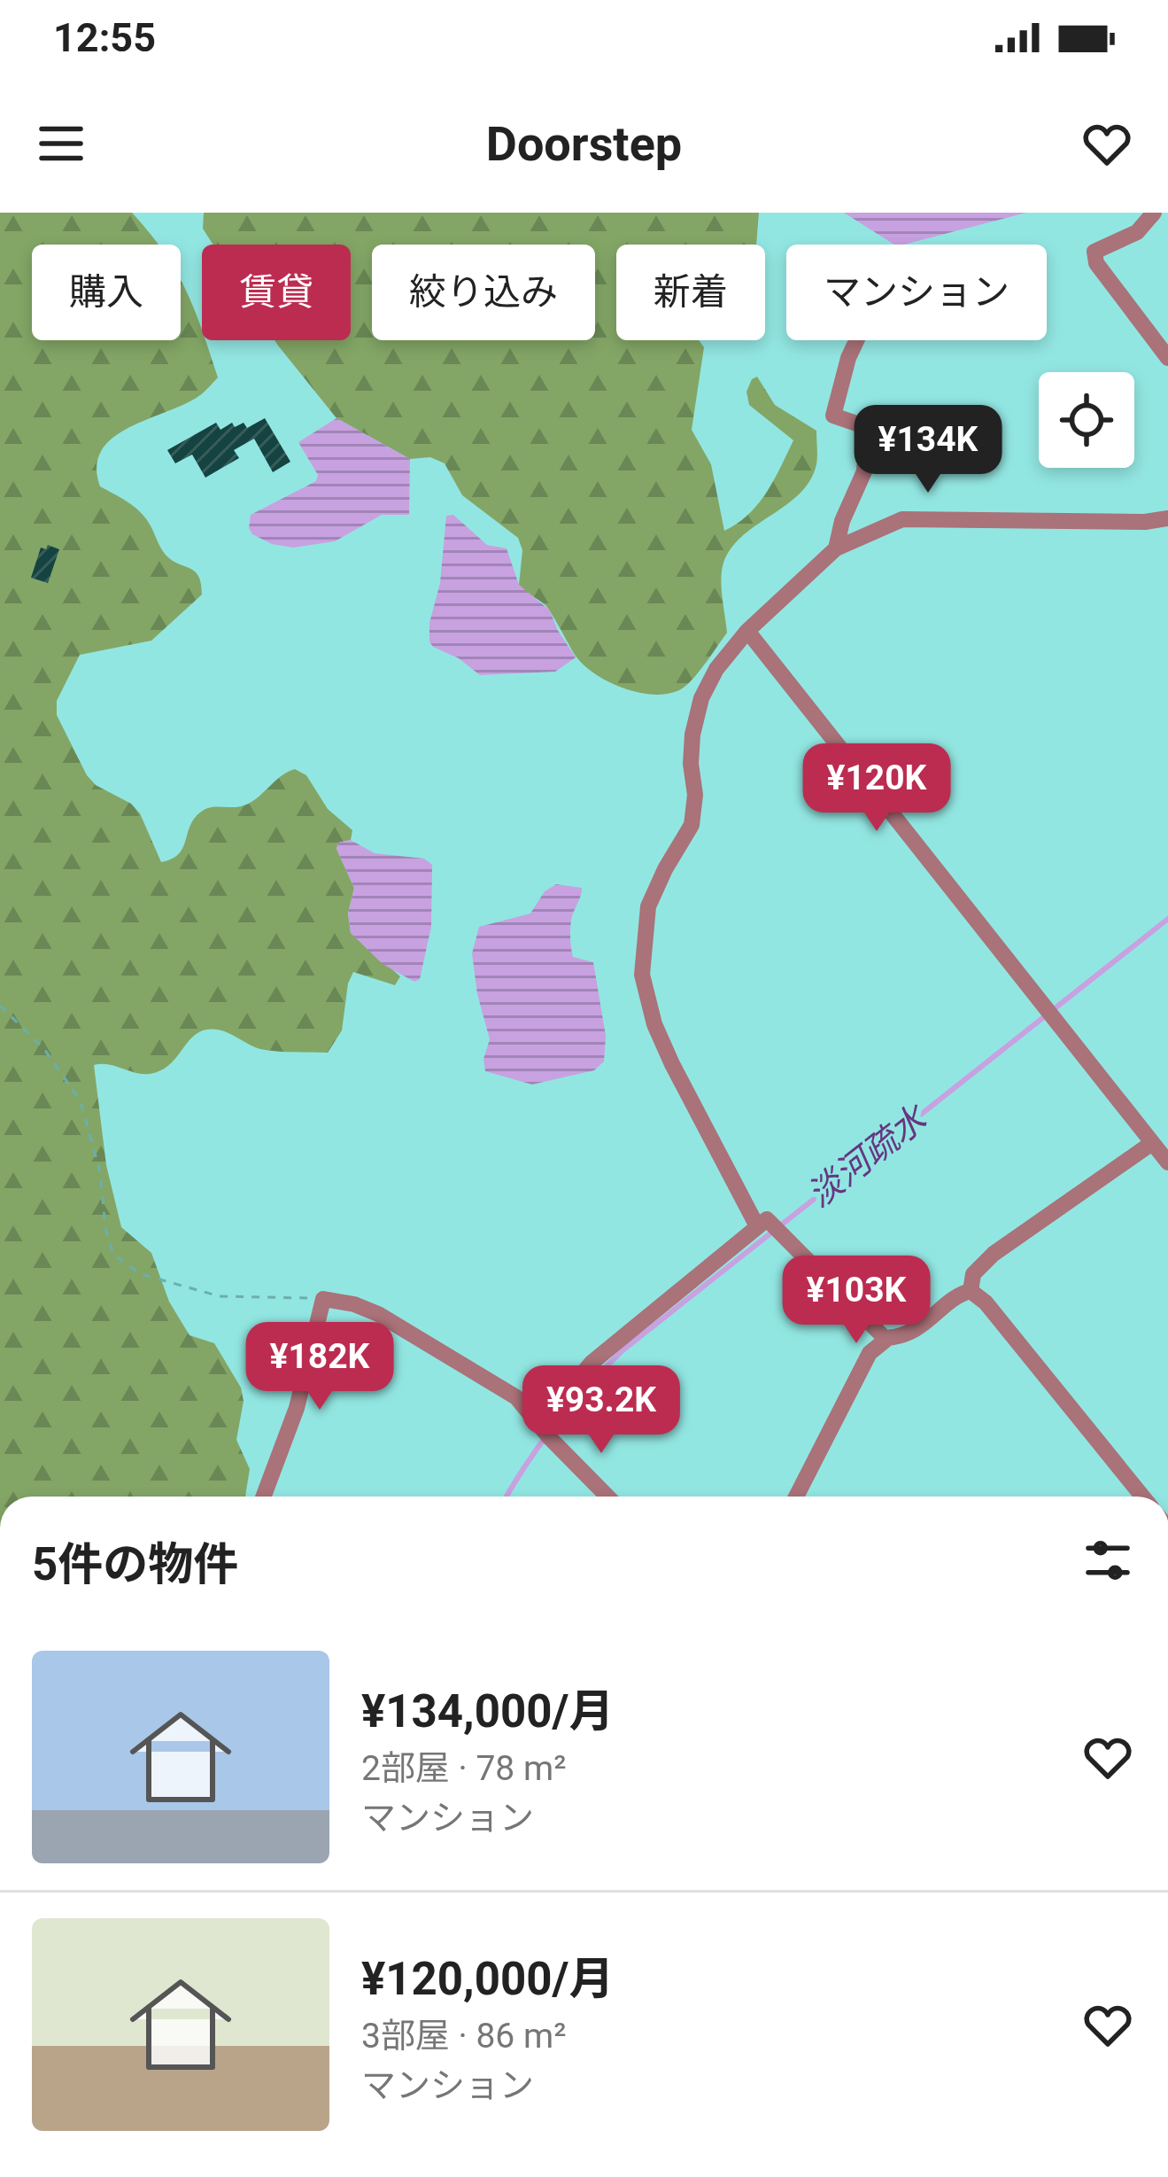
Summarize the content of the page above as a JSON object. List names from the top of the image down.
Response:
{
  "water": ["淡河疏水"],
  "page": {
    "status": "12:55",
    "header": "Doorstep",
    "chip": [
      "購入",
      "賃貸",
      "絞り込み",
      "新着",
      "マンション"
    ],
    "price": [
      "¥134K",
      "¥120K",
      "¥103K",
      "¥182K",
      "¥93.2K"
    ],
    "heading": "5件の物件",
    "list": [
      {
        "name": "¥134,000/月",
        "note": "2部屋 · 78 m² · マンション"
      },
      {
        "name": "¥120,000/月",
        "note": "3部屋 · 86 m² · マンション"
      }
    ]
  }
}
